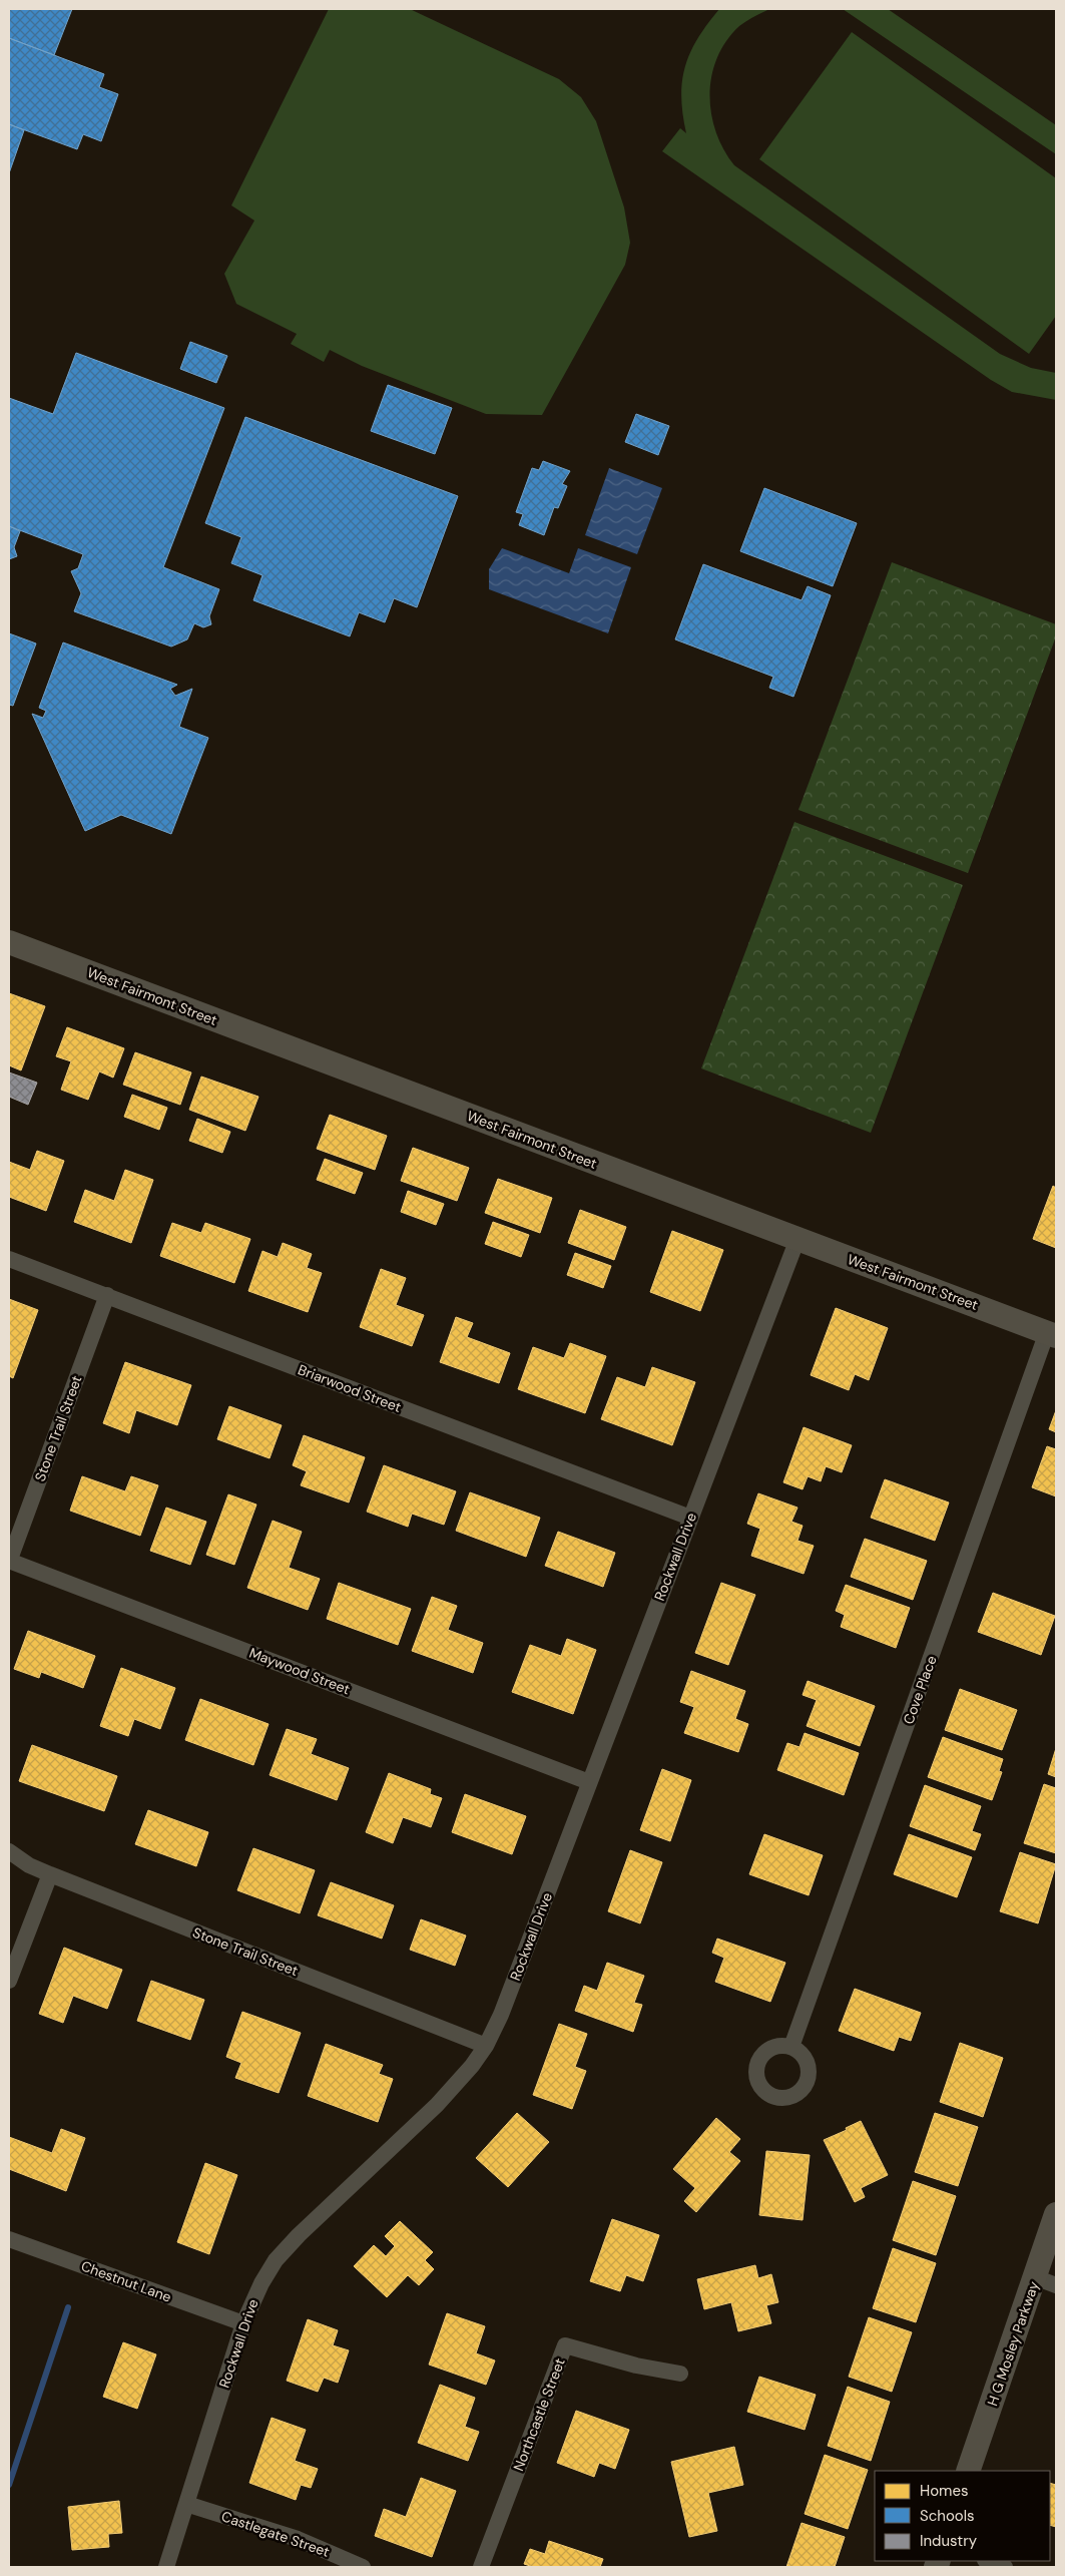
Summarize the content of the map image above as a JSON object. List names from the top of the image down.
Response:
{
  "streets": {
    "street": [
      "West Fairmont Street",
      "Briarwood Street",
      "Stone Trail Street",
      "Rockwall Drive",
      "Maywood Street",
      "Cove Place",
      "Chestnut Lane",
      "H G Mosley Parkway",
      "Northcastle Street",
      "Castlegate Street"
    ]
  },
  "crossings": [
    ["West Fairmont Street", "Rockwall Drive"],
    ["West Fairmont Street", "Cove Place"],
    ["Briarwood Street", "Stone Trail Street"],
    ["Briarwood Street", "Rockwall Drive"],
    ["Stone Trail Street", "Rockwall Drive"],
    ["Stone Trail Street", "Maywood Street"],
    ["Rockwall Drive", "Maywood Street"],
    ["Rockwall Drive", "Chestnut Lane"],
    ["Rockwall Drive", "Castlegate Street"]
  ],
  "legend": ["Homes", "Schools", "Industry"]
}
